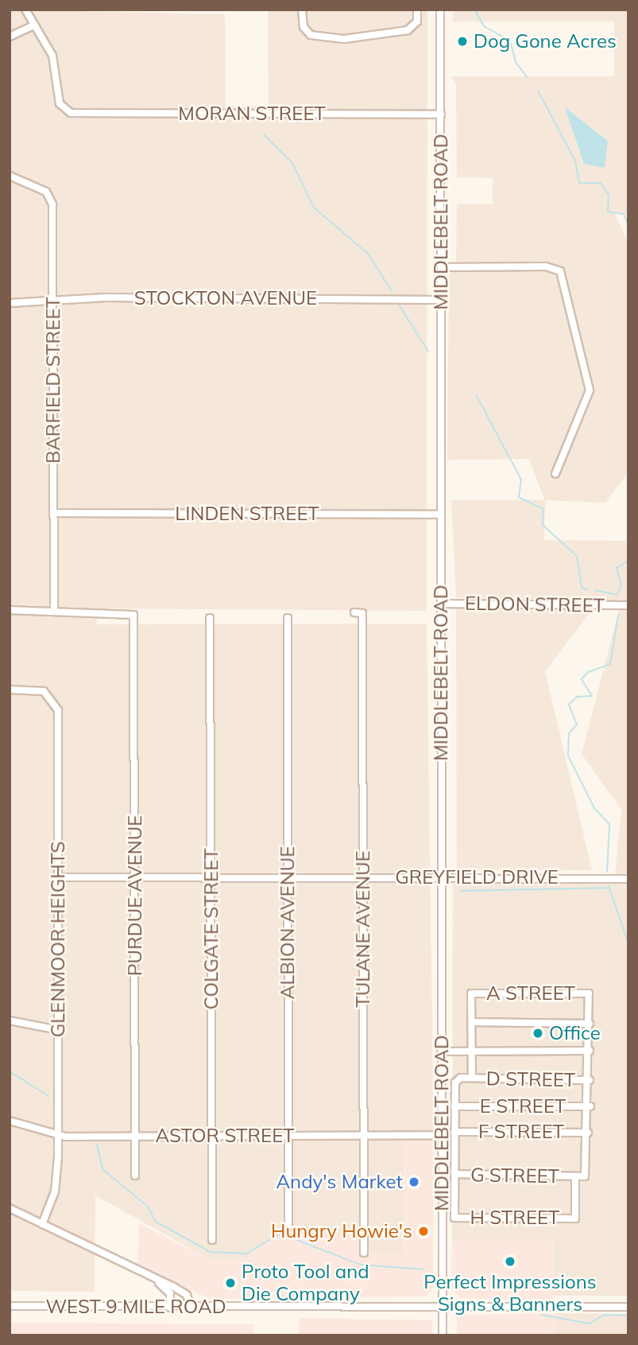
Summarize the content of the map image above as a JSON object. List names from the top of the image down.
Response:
{
  "streets": {
    "street": [
      "MORAN STREET",
      "MIDDLEBELT ROAD",
      "STOCKTON AVENUE",
      "BARFIELD STREET",
      "LINDEN STREET",
      "ELDON STREET",
      "GREYFIELD DRIVE",
      "PURDUE AVENUE",
      "ALBION AVENUE",
      "COLGATE STREET",
      "TULANE AVENUE",
      "GLENMOOR HEIGHTS",
      "A STREET",
      "D STREET",
      "E STREET",
      "F STREET",
      "ASTOR STREET",
      "G STREET",
      "H STREET",
      "WEST 9 MILE ROAD"
    ]
  },
  "crossings": [
    ["MORAN STREET", "MIDDLEBELT ROAD"],
    ["MIDDLEBELT ROAD", "STOCKTON AVENUE"],
    ["MIDDLEBELT ROAD", "LINDEN STREET"],
    ["MIDDLEBELT ROAD", "ELDON STREET"],
    ["MIDDLEBELT ROAD", "GREYFIELD DRIVE"],
    ["MIDDLEBELT ROAD", "ASTOR STREET"],
    ["MIDDLEBELT ROAD", "WEST 9 MILE ROAD"],
    ["STOCKTON AVENUE", "BARFIELD STREET"],
    ["BARFIELD STREET", "LINDEN STREET"],
    ["BARFIELD STREET", "PURDUE AVENUE"],
    ["GREYFIELD DRIVE", "PURDUE AVENUE"],
    ["GREYFIELD DRIVE", "ALBION AVENUE"],
    ["GREYFIELD DRIVE", "COLGATE STREET"],
    ["GREYFIELD DRIVE", "TULANE AVENUE"],
    ["GREYFIELD DRIVE", "GLENMOOR HEIGHTS"],
    ["PURDUE AVENUE", "ASTOR STREET"],
    ["ALBION AVENUE", "ASTOR STREET"],
    ["COLGATE STREET", "ASTOR STREET"],
    ["TULANE AVENUE", "ASTOR STREET"],
    ["GLENMOOR HEIGHTS", "ASTOR STREET"],
    ["A STREET", "D STREET"],
    ["G STREET", "H STREET"]
  ],
  "places": [
    "Dog Gone Acres",
    "Office",
    "Andy's Market",
    "Hungry Howie's",
    "Perfect Impressions Signs & Banners",
    "Proto Tool and Die Company"
  ]
}
